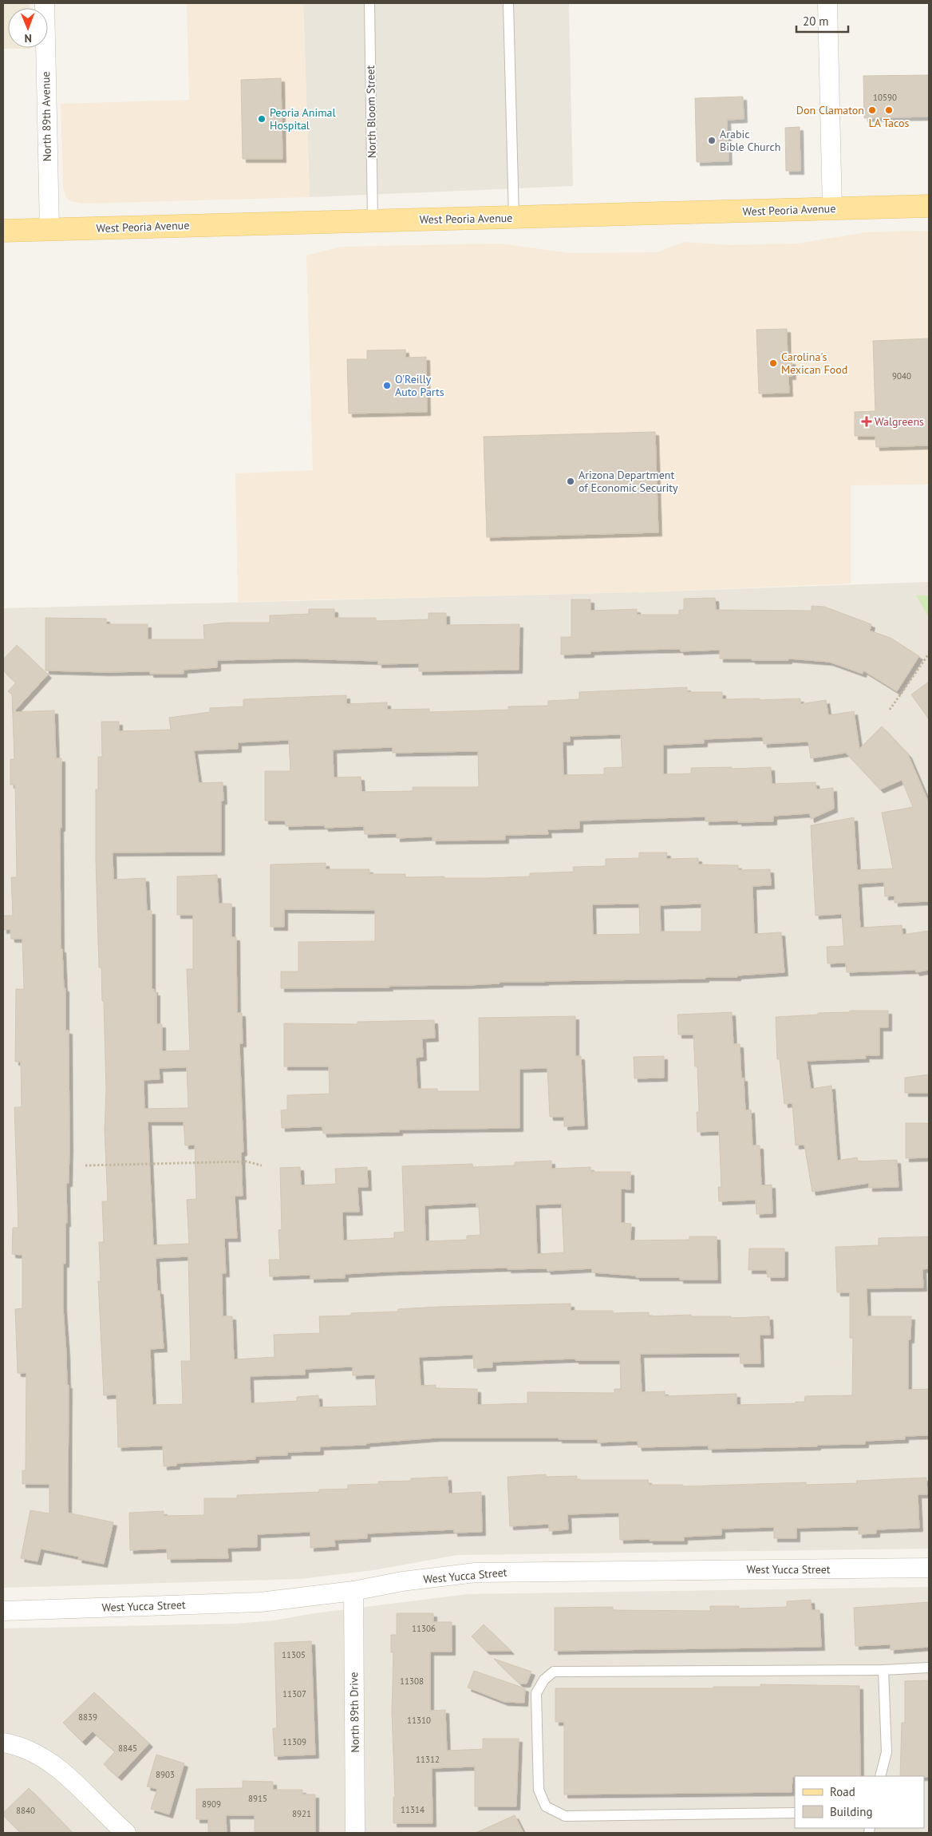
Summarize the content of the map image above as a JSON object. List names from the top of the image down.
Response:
{
  "streets": {
    "main road": ["West Peoria Avenue"],
    "street": ["North 89th Avenue", "West Yucca Street", "North 89th Drive"],
    "lane": ["North Bloom Street"]
  },
  "crossings": [
    ["North Bloom Street", "West Peoria Avenue"],
    ["North 89th Avenue", "West Peoria Avenue"],
    ["West Yucca Street", "North 89th Drive"]
  ],
  "places": {
    "other": [
      "Don Clamaton",
      "LA Tacos",
      "Peoria Animal Hospital",
      "Arabic Bible Church",
      "Carolina's Mexican Food",
      "O'Reilly Auto Parts",
      "Arizona Department of Economic Security"
    ],
    "health": ["Walgreens"]
  },
  "house_numbers": [
    "10590",
    "9040",
    "11306",
    "11305",
    "11308",
    "11307",
    "8839",
    "11310",
    "11309",
    "8845",
    "11312",
    "8903",
    "8915",
    "8909",
    "11314",
    "8840",
    "8921"
  ],
  "legend": ["Road", "Building"],
  "scale_bar": "20 m",
  "north": "bottom"
}
